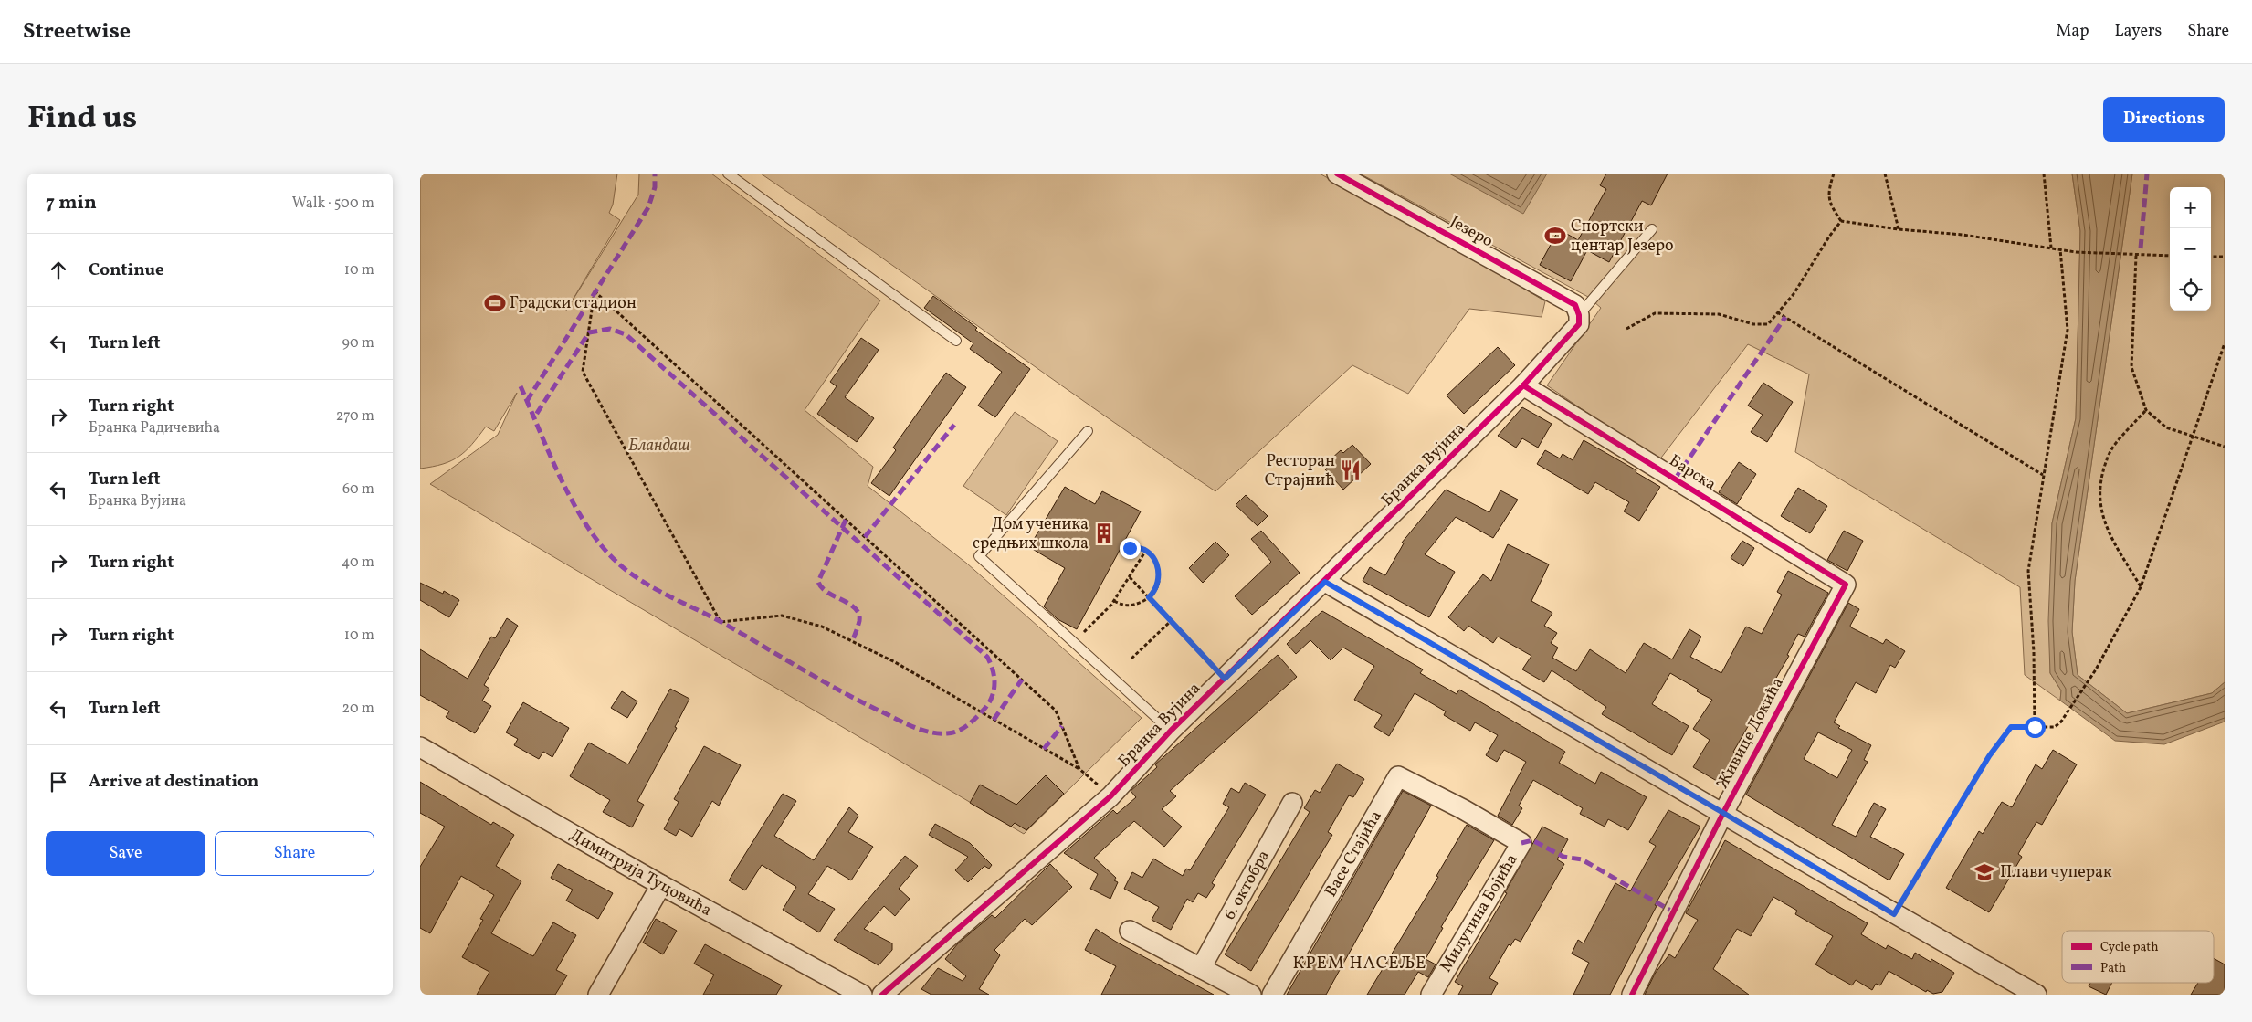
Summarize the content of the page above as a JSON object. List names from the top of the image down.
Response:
{
  "streets": {
    "street": [
      "Језеро",
      "Бранка Вујина",
      "Барска",
      "Живице Докића",
      "Васе Стајића",
      "Димитрија Туцовића",
      "6. октобра",
      "Милутина Бојића"
    ]
  },
  "crossings": [
    ["Језеро", "Бранка Вујина"],
    ["Бранка Вујина", "Барска"],
    ["Барска", "Живице Докића"],
    ["Васе Стајића", "Милутина Бојића"]
  ],
  "districts": ["КРЕМ НАСЕЉЕ"],
  "parks": ["Бландаш"],
  "places": {
    "sports": ["Спортски центар Језеро", "Градски стадион"],
    "restaurant": ["Ресторан Страјнић"],
    "building": ["Дом ученика средњих школа"],
    "school or university": ["Плави чуперак"]
  },
  "legend": ["Cycle path", "Path"],
  "page": {
    "header": "Streetwise",
    "nav": ["Map", "Layers", "Share"],
    "title": "Find us",
    "buttons": [
      "Directions",
      ["Save", "Share"]
    ],
    "heading": ["7 min", "Walk · 500 m"],
    "map_buttons": ["+", "−"],
    "list": [
      ["Continue", "10 m"],
      ["Turn left", "90 m"],
      ["Turn right", "Бранка Радичевића", "270 m"],
      ["Turn left", "Бранка Вујина", "60 m"],
      ["Turn right", "40 m"],
      ["Turn right", "10 m"],
      ["Turn left", "20 m"],
      "Arrive at destination"
    ]
  }
}
